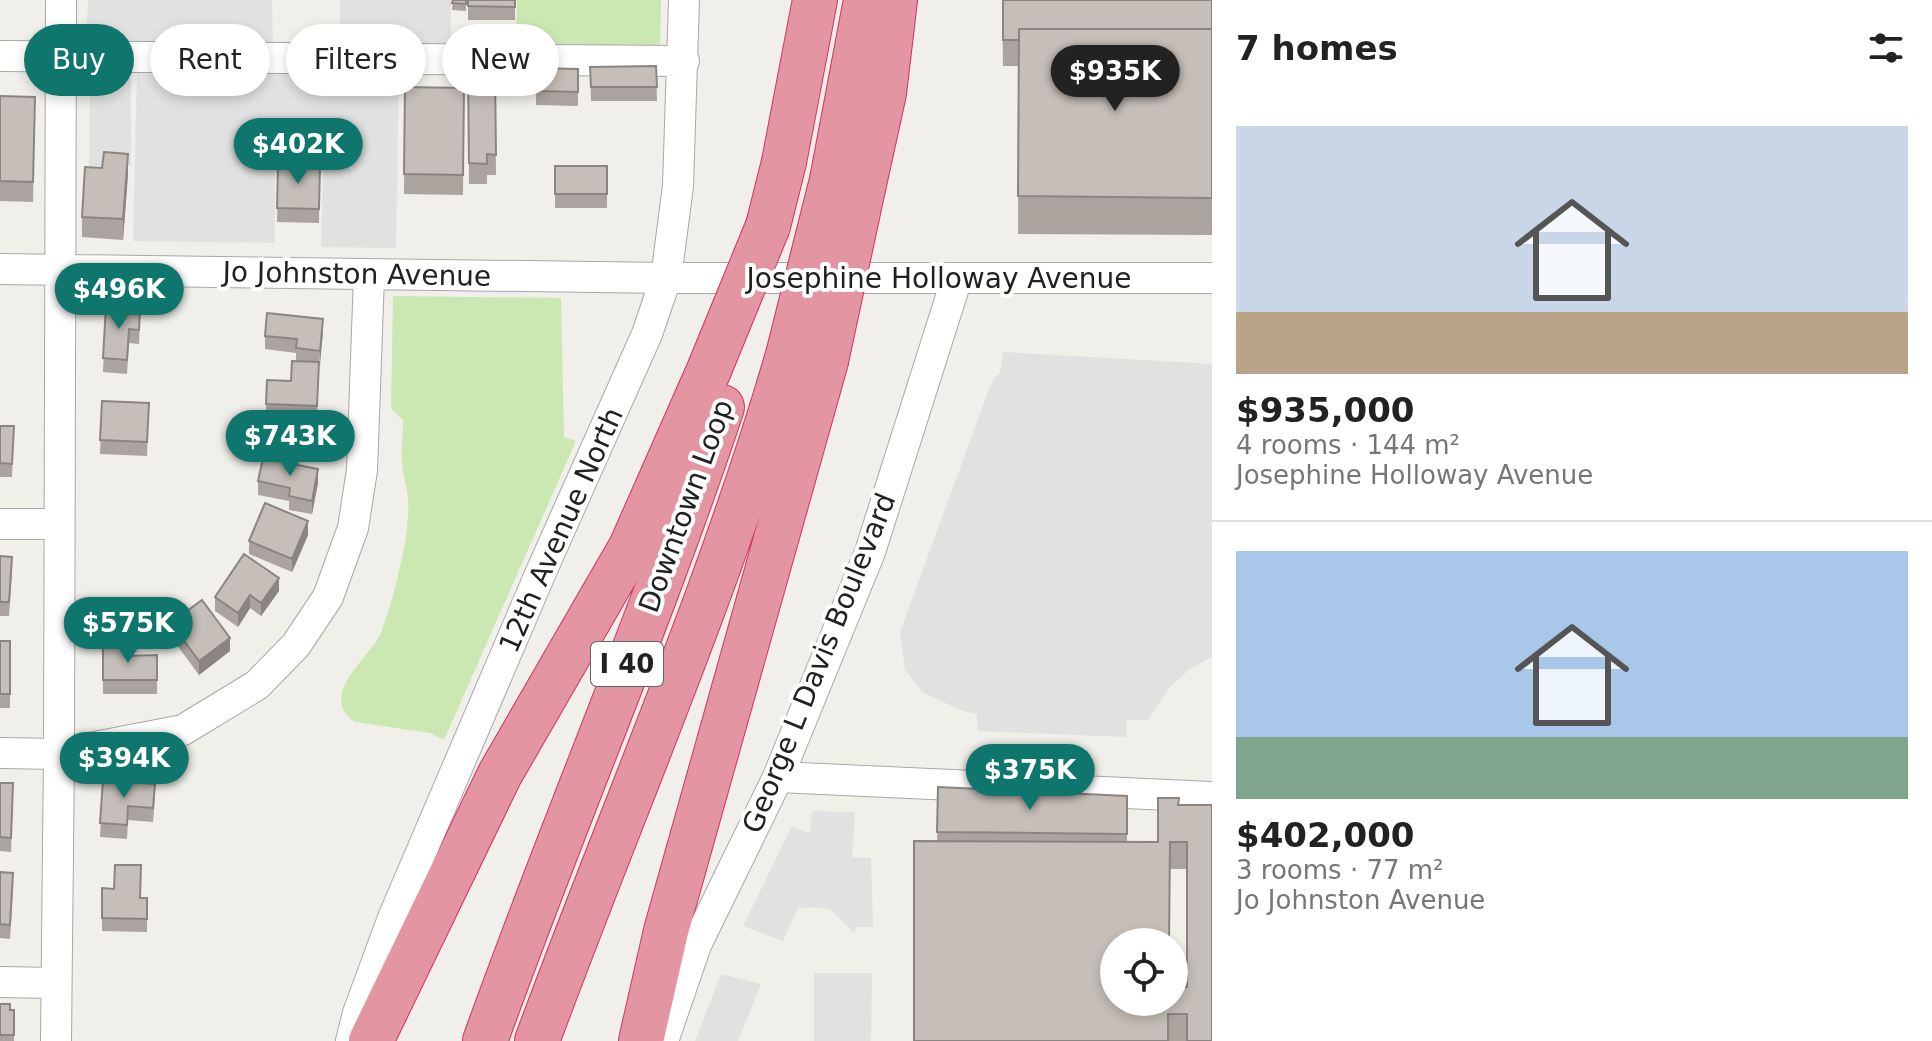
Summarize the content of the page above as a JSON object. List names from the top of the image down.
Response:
{
  "streets": {
    "highway": ["Downtown Loop", "I 40"],
    "street": [
      "Jo Johnston Avenue",
      "Josephine Holloway Avenue",
      "12th Avenue North",
      "George L Davis Boulevard"
    ]
  },
  "crossings": [
    ["Jo Johnston Avenue", "Josephine Holloway Avenue"],
    ["Jo Johnston Avenue", "12th Avenue North"],
    ["Josephine Holloway Avenue", "12th Avenue North"],
    ["Josephine Holloway Avenue", "George L Davis Boulevard"]
  ],
  "page": {
    "heading": "7 homes",
    "chip": [
      "Buy",
      "Rent",
      "Filters",
      "New"
    ],
    "price": [
      "$935K",
      "$402K",
      "$496K",
      "$743K",
      "$575K",
      "$394K",
      "$375K"
    ],
    "list": [
      {
        "name": "$935,000",
        "note": "4 rooms · 144 m² · Josephine Holloway Avenue"
      },
      {
        "name": "$402,000",
        "note": "3 rooms · 77 m² · Jo Johnston Avenue"
      }
    ]
  }
}
